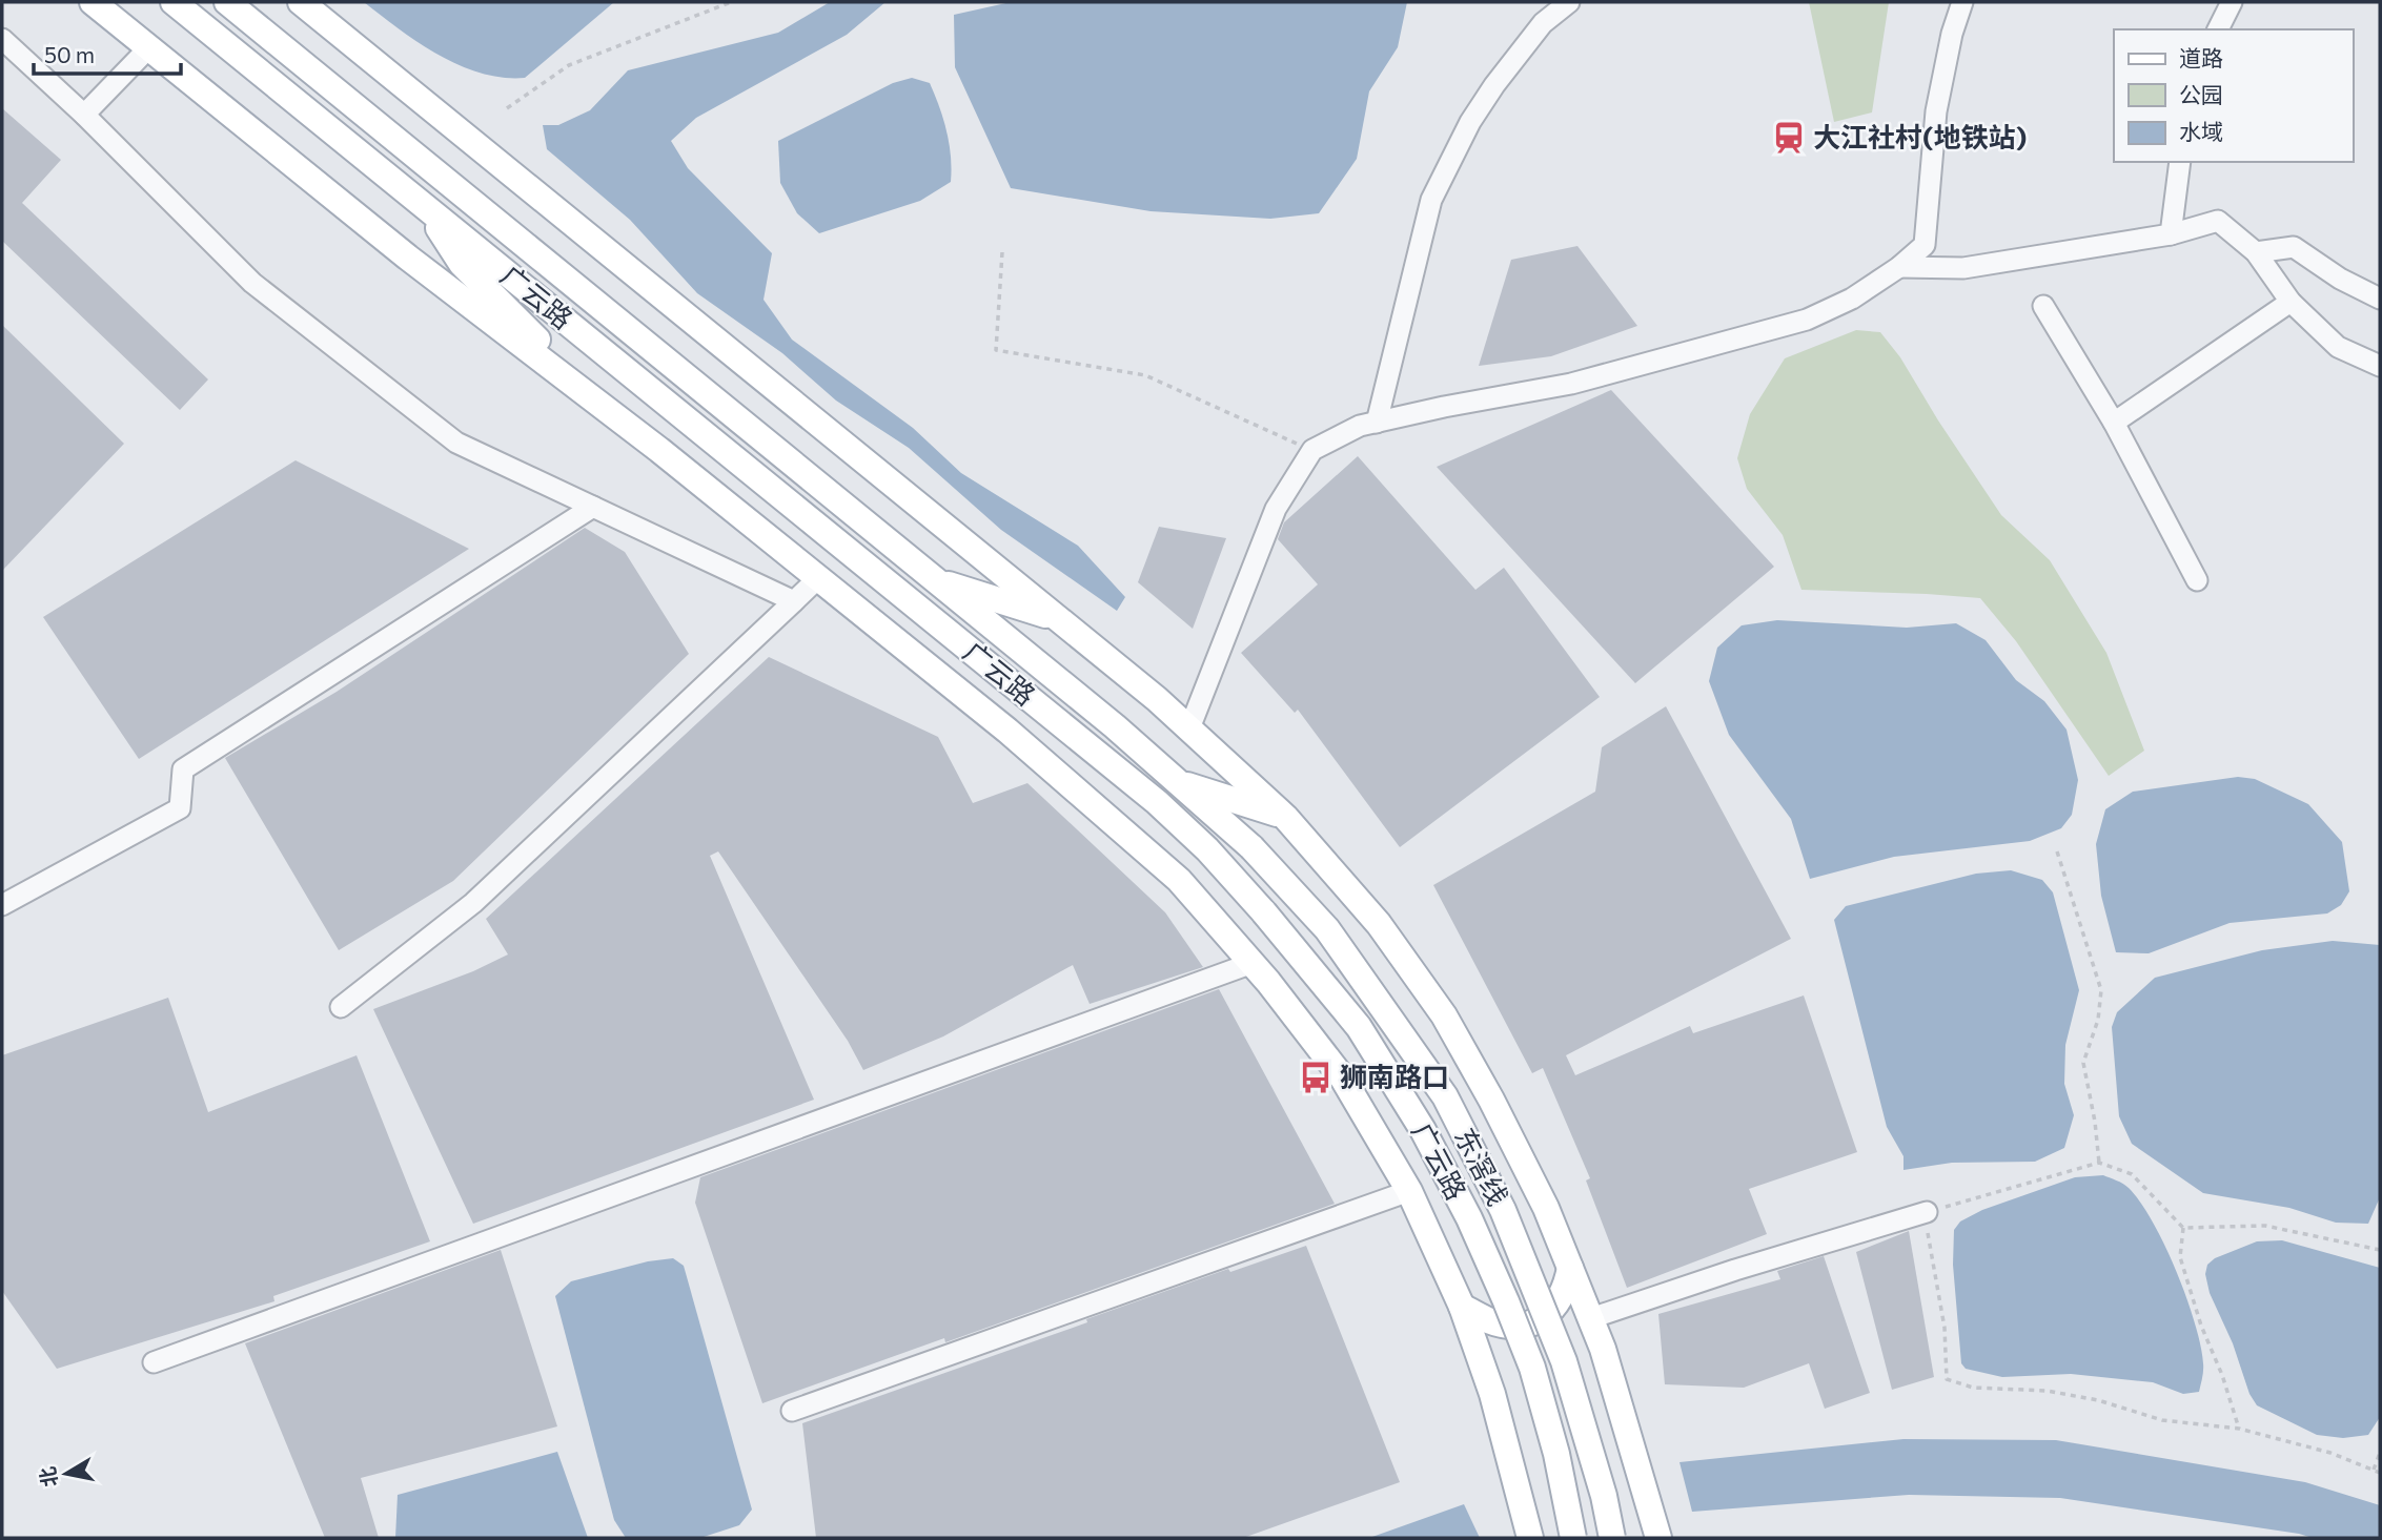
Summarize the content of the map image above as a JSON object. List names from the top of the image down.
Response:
{
  "streets": {
    "main road": ["广云路", "东滘线"]
  },
  "crossings": [
    ["广云路", "东滘线"]
  ],
  "places": {
    "station": ["大江社村(地铁站)"],
    "bus stop": ["狮南路口"]
  },
  "legend": ["道路", "公园", "水域"],
  "scale_bar": "50 m",
  "north": "left"
}
